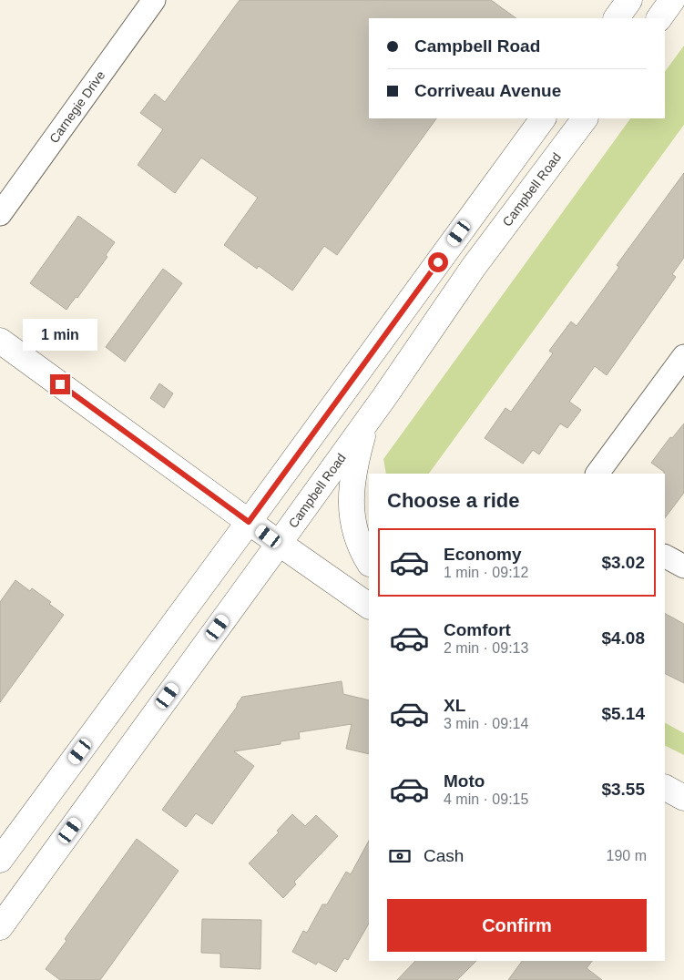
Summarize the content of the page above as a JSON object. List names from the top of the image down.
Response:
{
  "streets": {
    "main road": ["Campbell Road"],
    "street": ["Carnegie Drive"]
  },
  "page": {
    "banner": ["Campbell Road", "Corriveau Avenue"],
    "bubble": "1 min",
    "heading": "Choose a ride",
    "list": [
      {
        "name": "Economy",
        "note": "1 min · 09:12",
        "value": "$3.02"
      },
      {
        "name": "Comfort",
        "note": "2 min · 09:13",
        "value": "$4.08"
      },
      {
        "name": "XL",
        "note": "3 min · 09:14",
        "value": "$5.14"
      },
      {
        "name": "Moto",
        "note": "4 min · 09:15",
        "value": "$3.55"
      }
    ],
    "pay": ["Cash", "190 m"],
    "buttons": "Confirm"
  }
}
